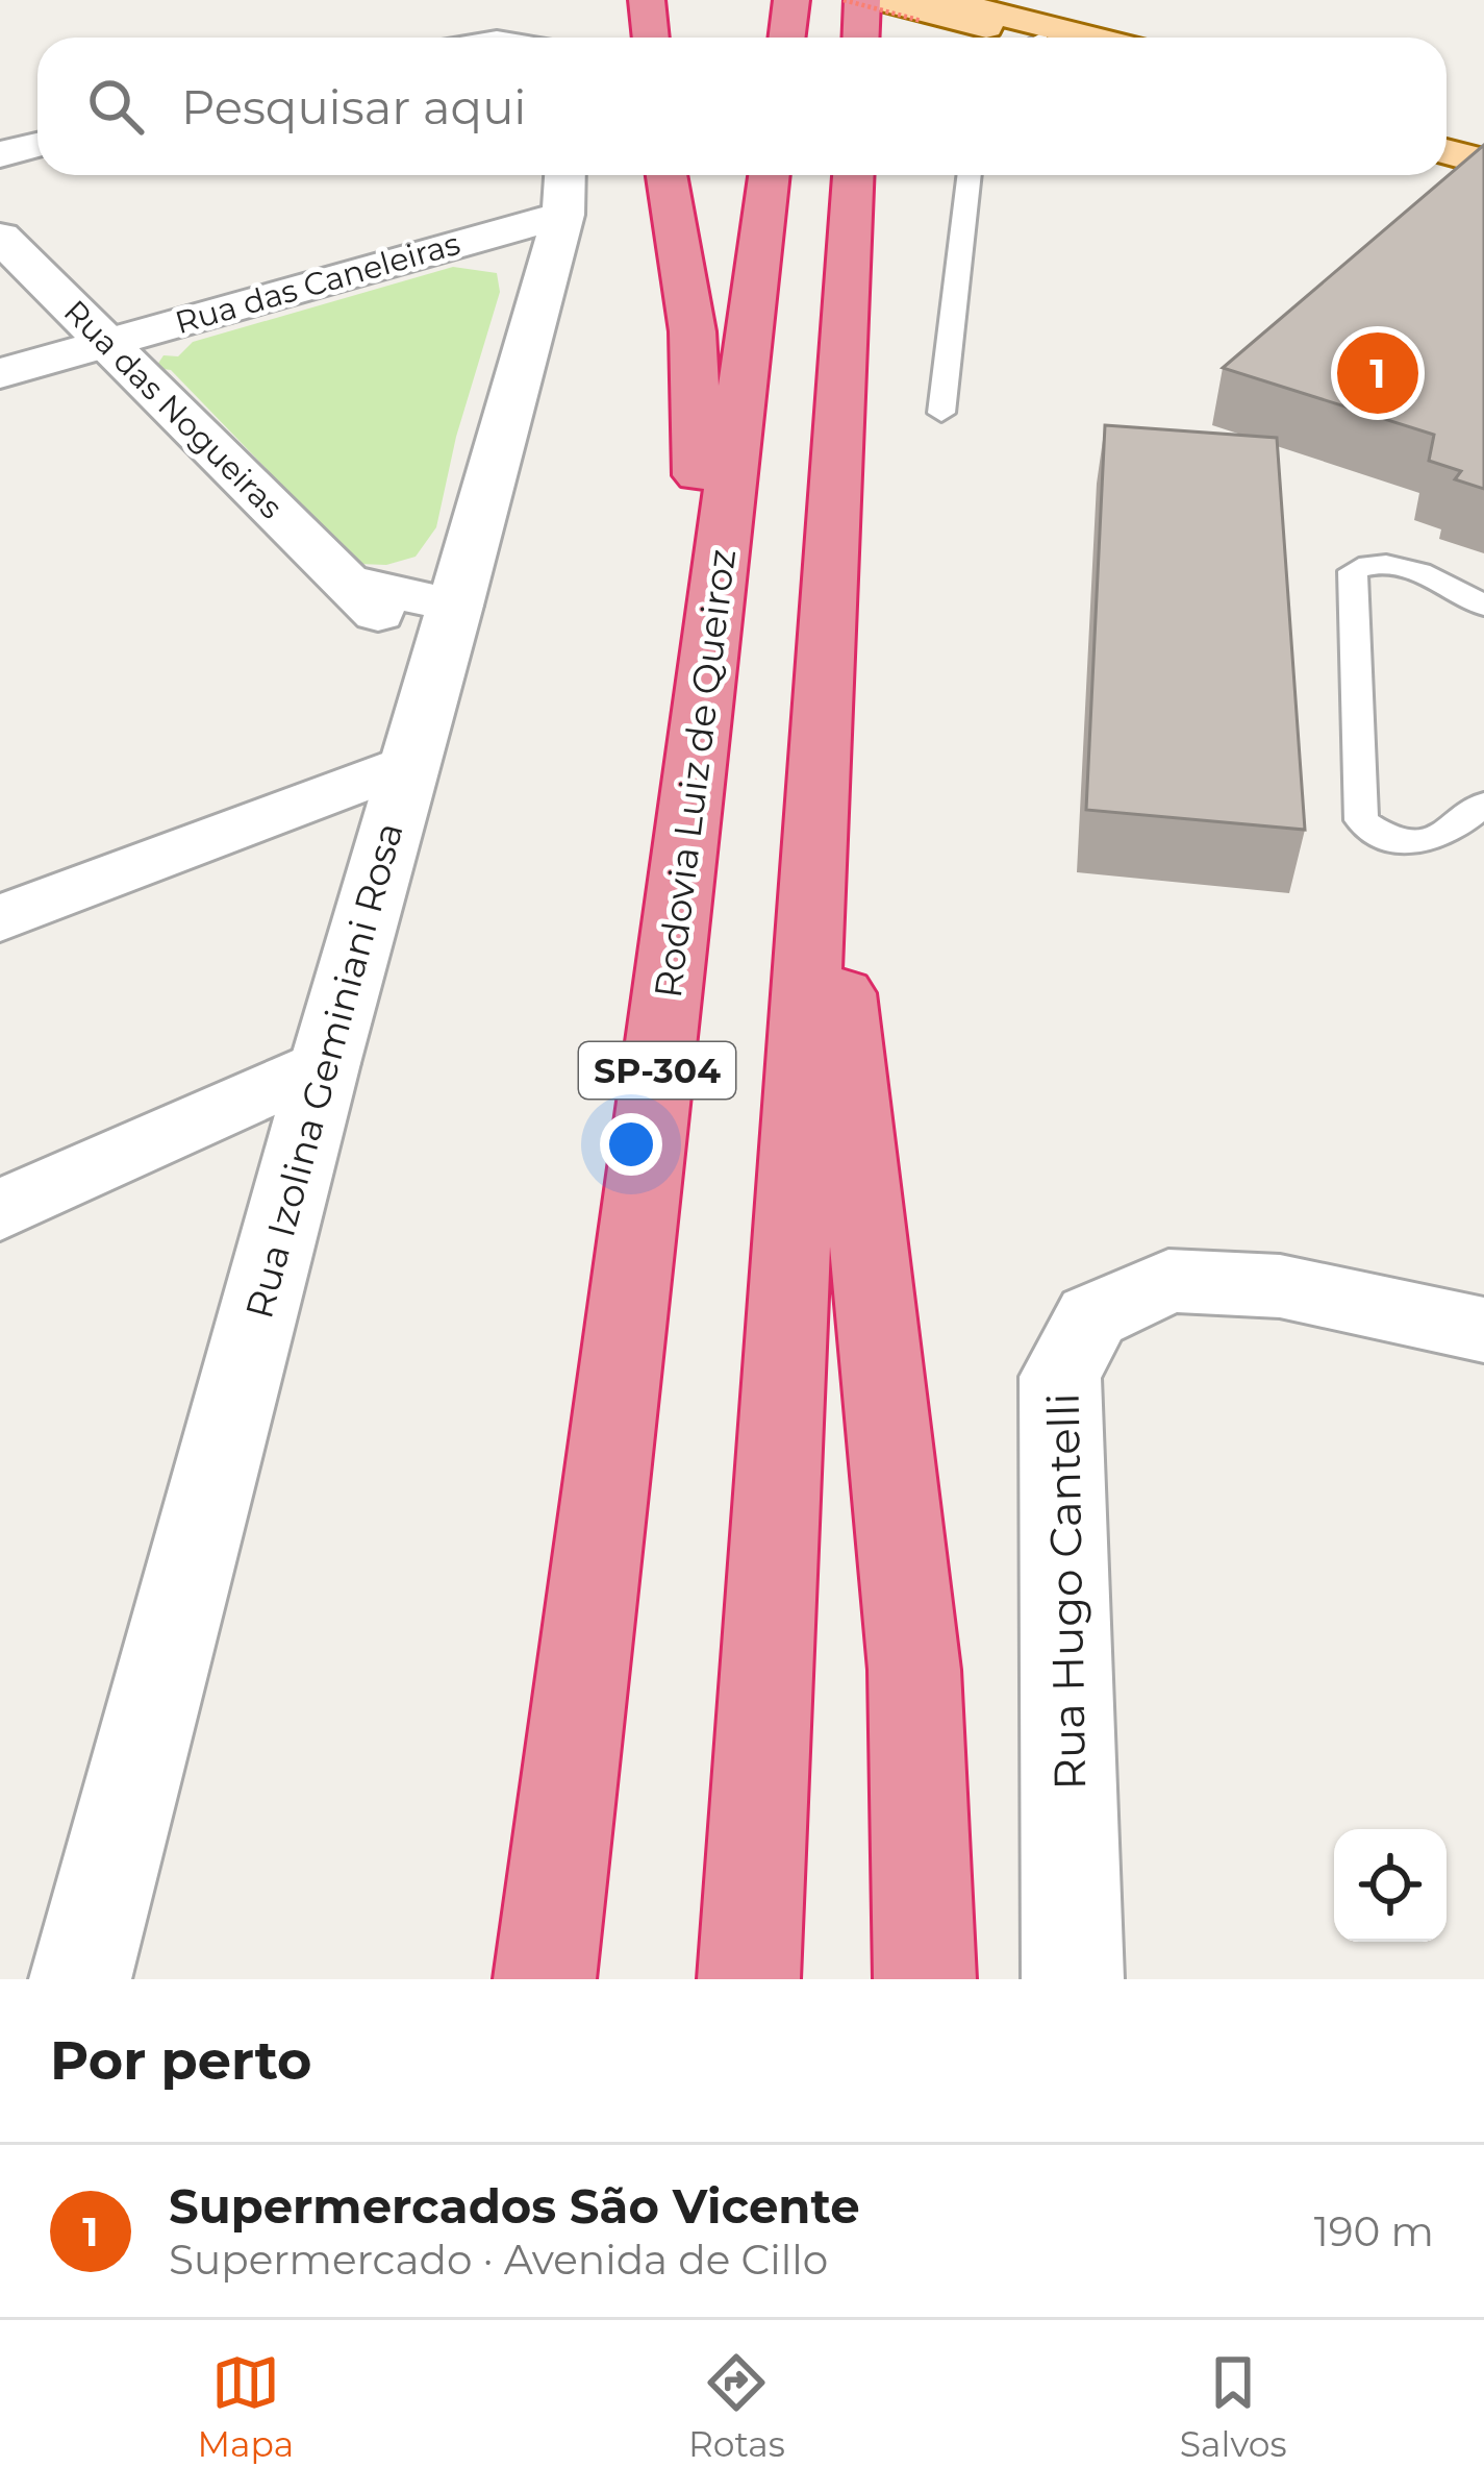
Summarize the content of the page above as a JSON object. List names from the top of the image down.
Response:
{
  "streets": {
    "highway": ["Rodovia Luiz de Queiroz", "SP-304"],
    "street": [
      "Rua das Caneleiras",
      "Rua das Nogueiras",
      "Rua Izolina Geminiani Rosa",
      "Rua Hugo Cantelli"
    ]
  },
  "crossings": [
    ["Rua das Caneleiras", "Rua das Nogueiras"],
    ["Rua das Caneleiras", "Rua Izolina Geminiani Rosa"],
    ["Rua das Nogueiras", "Rua Izolina Geminiani Rosa"]
  ],
  "page": {
    "search": "Pesquisar aqui",
    "pins": "1",
    "heading": "Por perto",
    "list": [
      {
        "mark": "1",
        "name": "Supermercados São Vicente",
        "note": "Supermercado · Avenida de Cillo",
        "value": "190 m"
      }
    ],
    "nav": ["Mapa", "Rotas", "Salvos"]
  }
}
